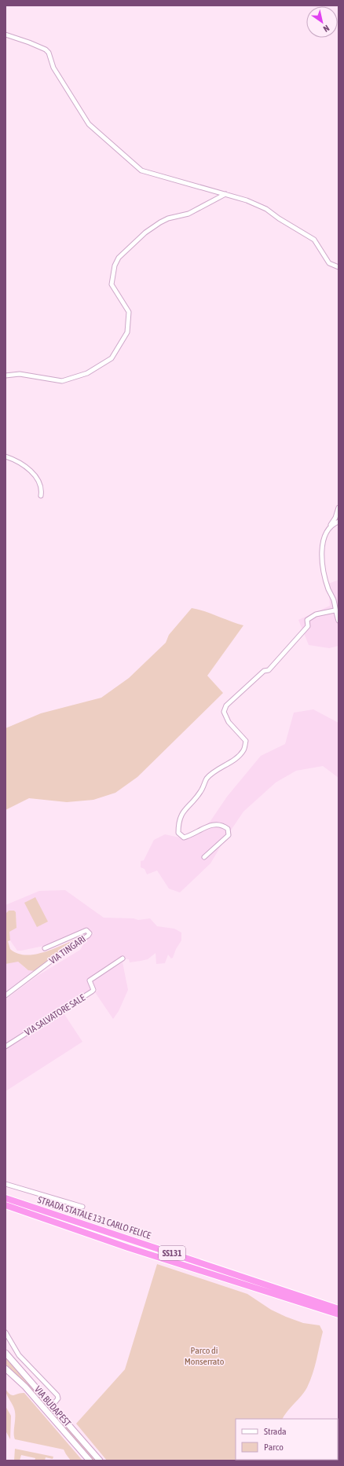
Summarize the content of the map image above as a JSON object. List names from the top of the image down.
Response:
{
  "streets": {
    "highway": ["STRADA STATALE 131 CARLO FELICE", "SS131"],
    "main road": ["VIA BUDAPEST"],
    "street": ["VIA TINGARI", "VIA SALVATORE SALE"]
  },
  "parks": ["Parco di Monserrato"],
  "legend": ["Strada", "Parco"],
  "north": "bottom right"
}
